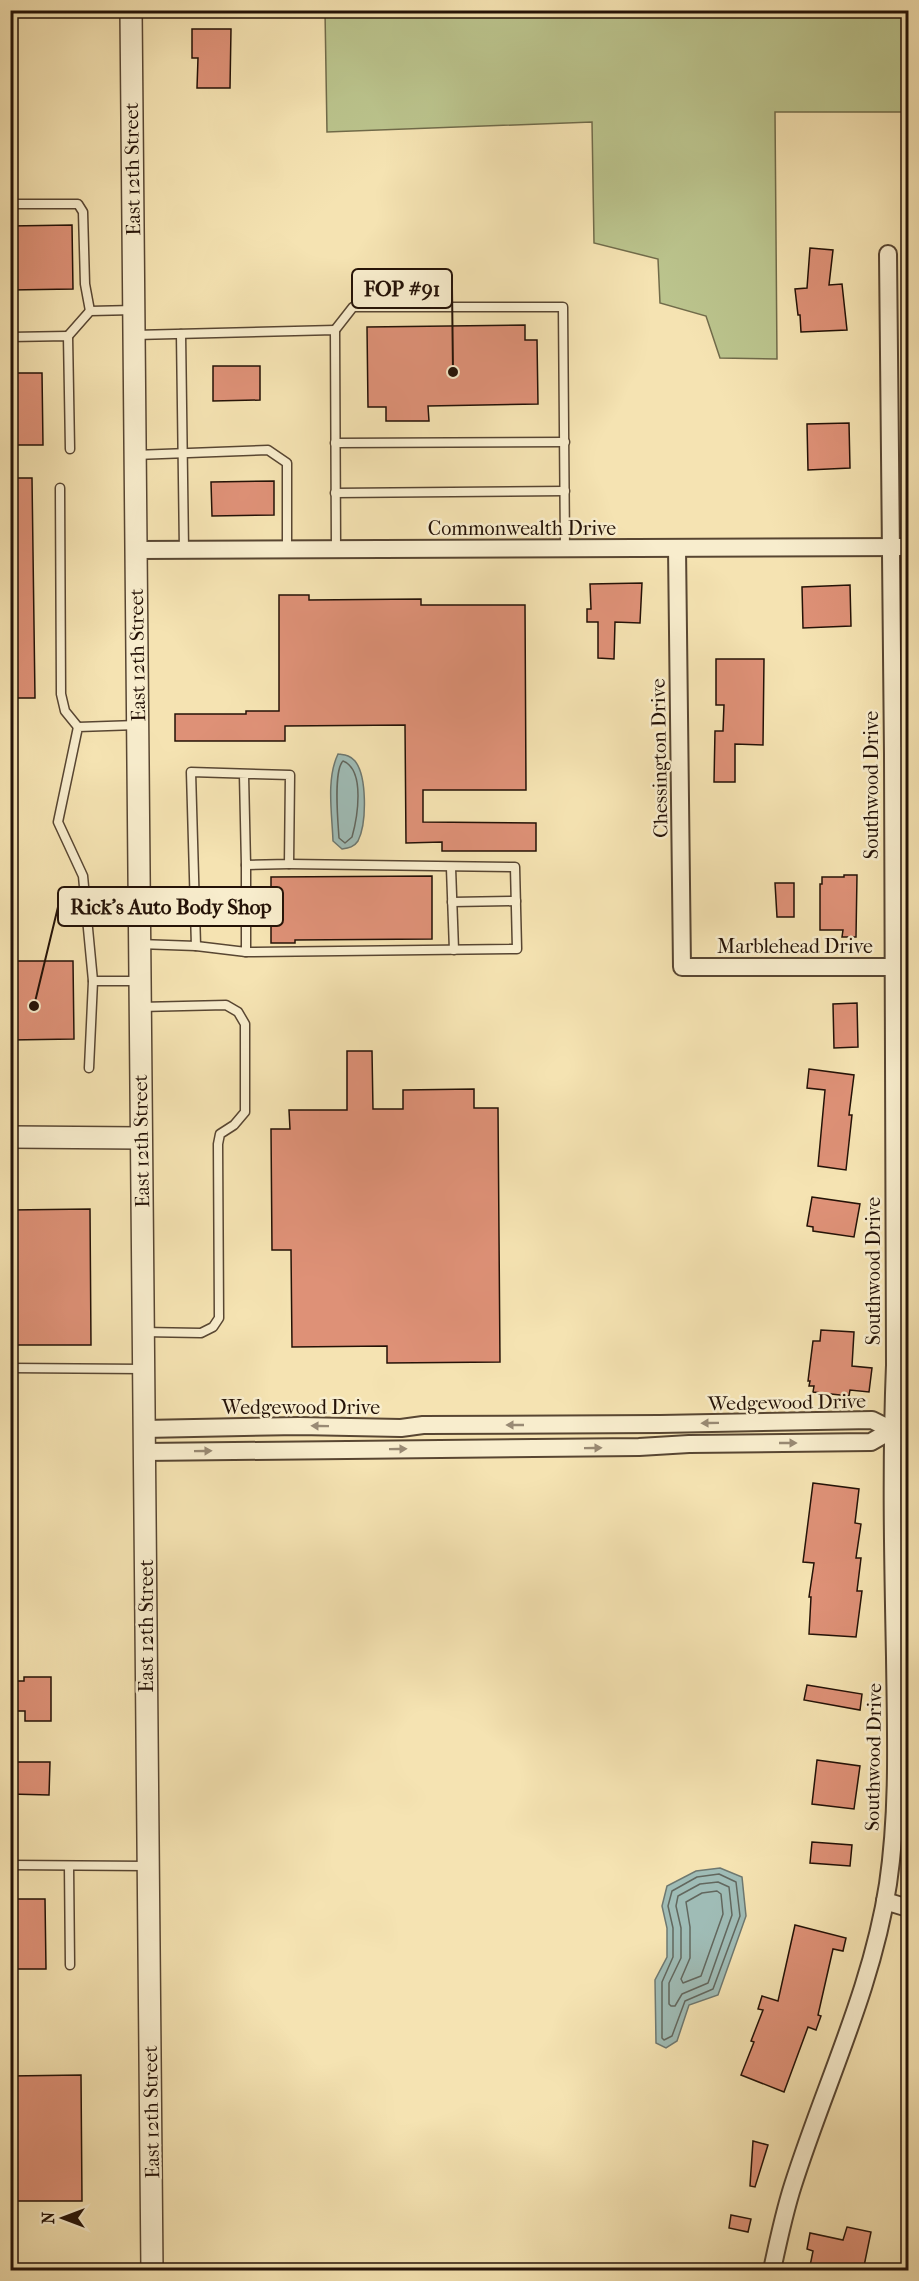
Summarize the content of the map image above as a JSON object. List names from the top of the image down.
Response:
{
  "streets": {
    "street": [
      "East 12th Street",
      "Commonwealth Drive",
      "Chessington Drive",
      "Southwood Drive",
      "Marblehead Drive",
      "Wedgewood Drive"
    ]
  },
  "crossings": [
    ["East 12th Street", "Commonwealth Drive"],
    ["East 12th Street", "Wedgewood Drive"],
    ["Commonwealth Drive", "Chessington Drive"],
    ["Commonwealth Drive", "Southwood Drive"],
    ["Chessington Drive", "Marblehead Drive"],
    ["Southwood Drive", "Marblehead Drive"],
    ["Southwood Drive", "Wedgewood Drive"]
  ],
  "places": ["FOP #91", "Rick's Auto Body Shop"],
  "north": "left"
}
